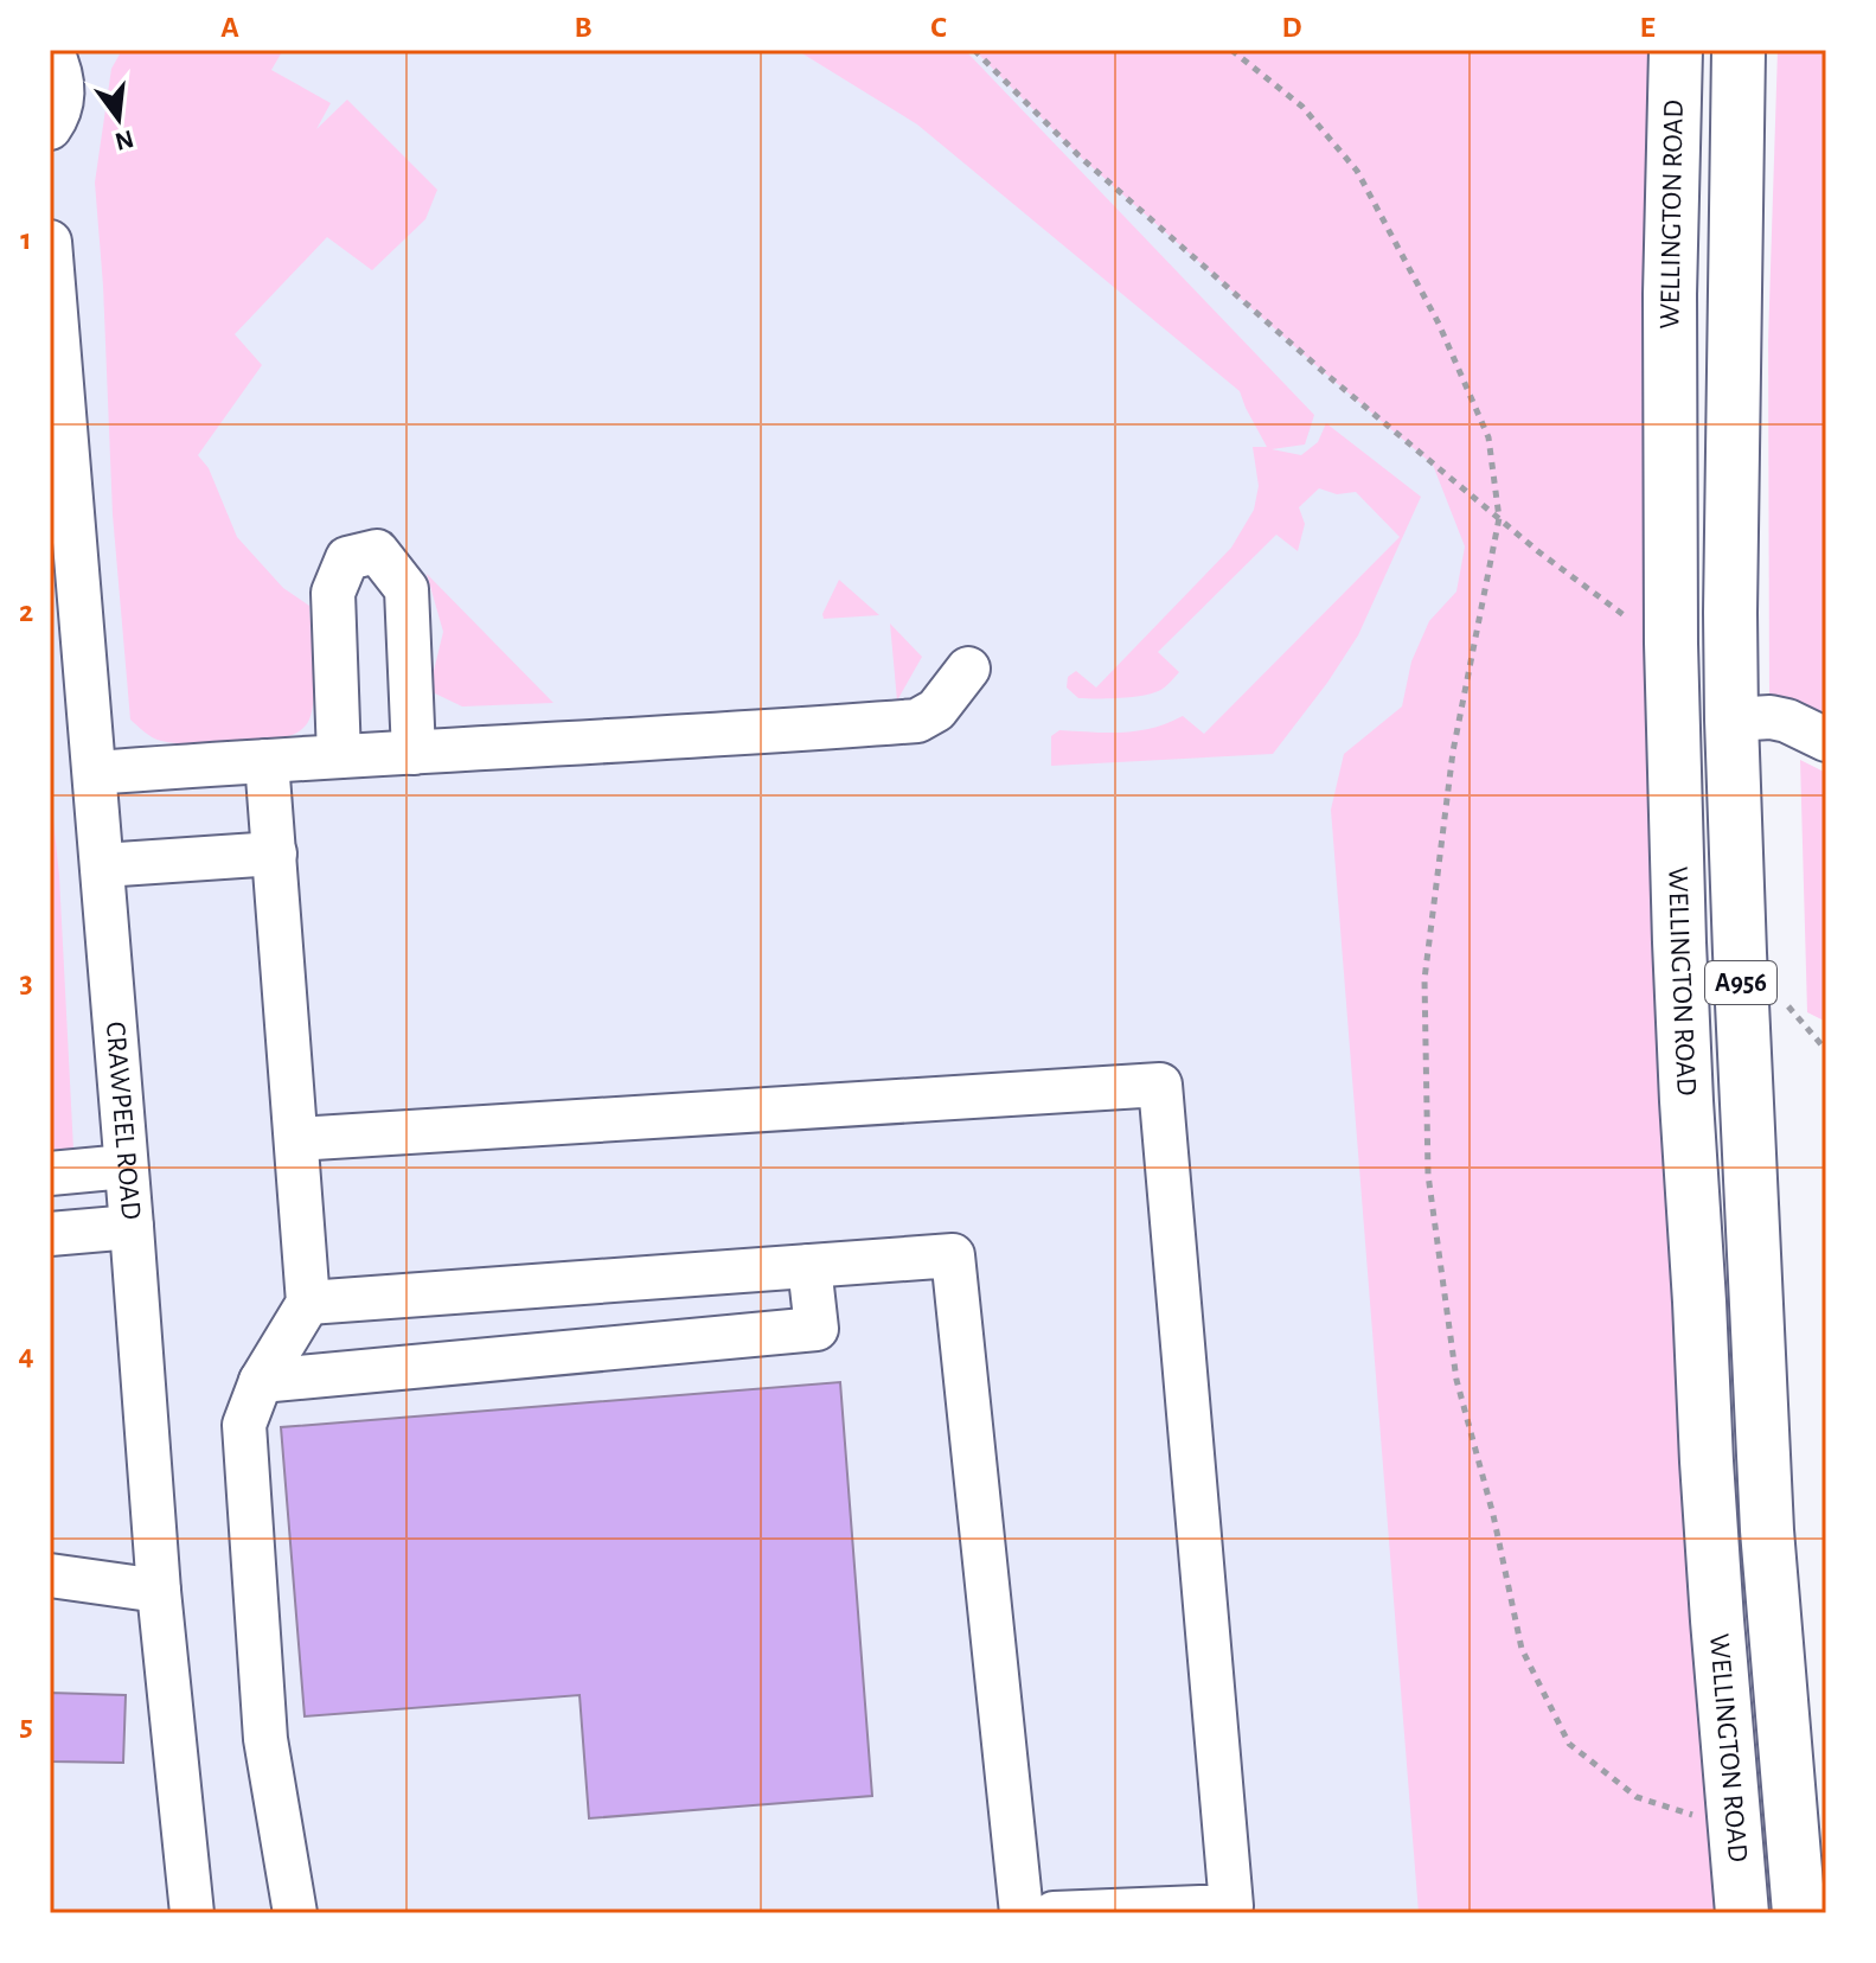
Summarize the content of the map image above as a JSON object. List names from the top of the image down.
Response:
{
  "streets": {
    "main road": ["WELLINGTON ROAD", "A956"],
    "street": ["CRAWPEEL ROAD"]
  },
  "north": "bottom",
  "grid": {
    "columns": [
      "A",
      "B",
      "C",
      "D",
      "E"
    ],
    "rows": [
      "1",
      "2",
      "3",
      "4",
      "5"
    ]
  }
}
